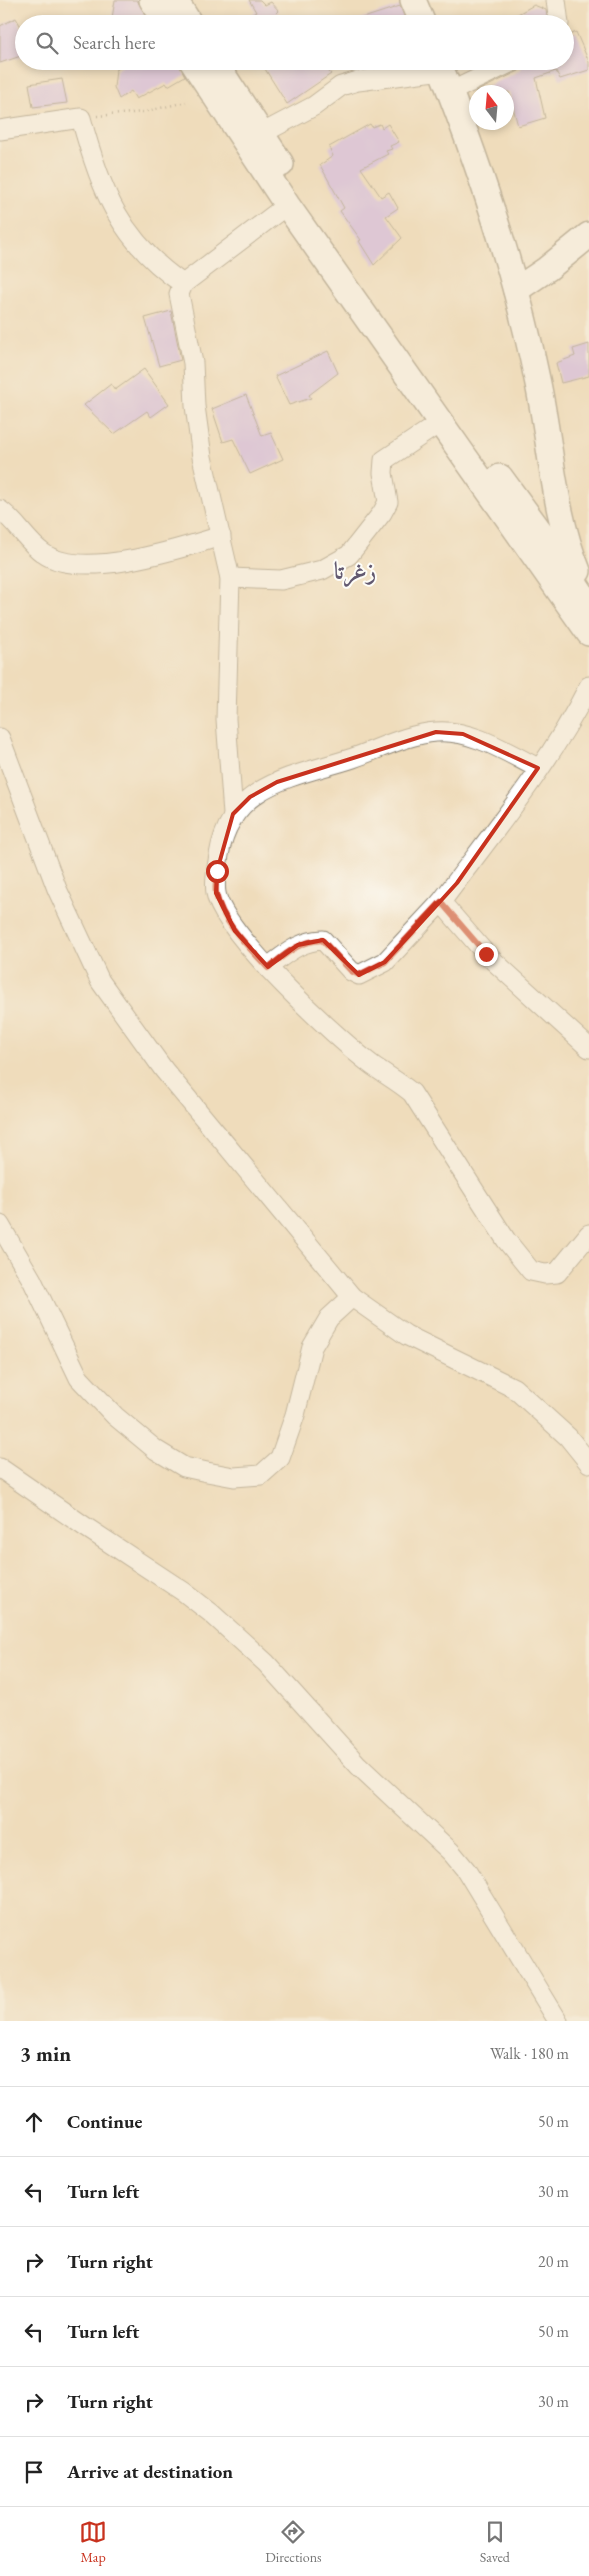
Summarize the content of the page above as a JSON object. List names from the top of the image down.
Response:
{
  "districts": ["زغرتا"],
  "north": "top",
  "page": {
    "search": "Search here",
    "heading": ["3 min", "Walk · 180 m"],
    "list": [
      ["Continue", "50 m"],
      ["Turn left", "30 m"],
      ["Turn right", "20 m"],
      ["Turn left", "50 m"],
      ["Turn right", "30 m"],
      "Arrive at destination"
    ],
    "nav": ["Map", "Directions", "Saved"]
  }
}
